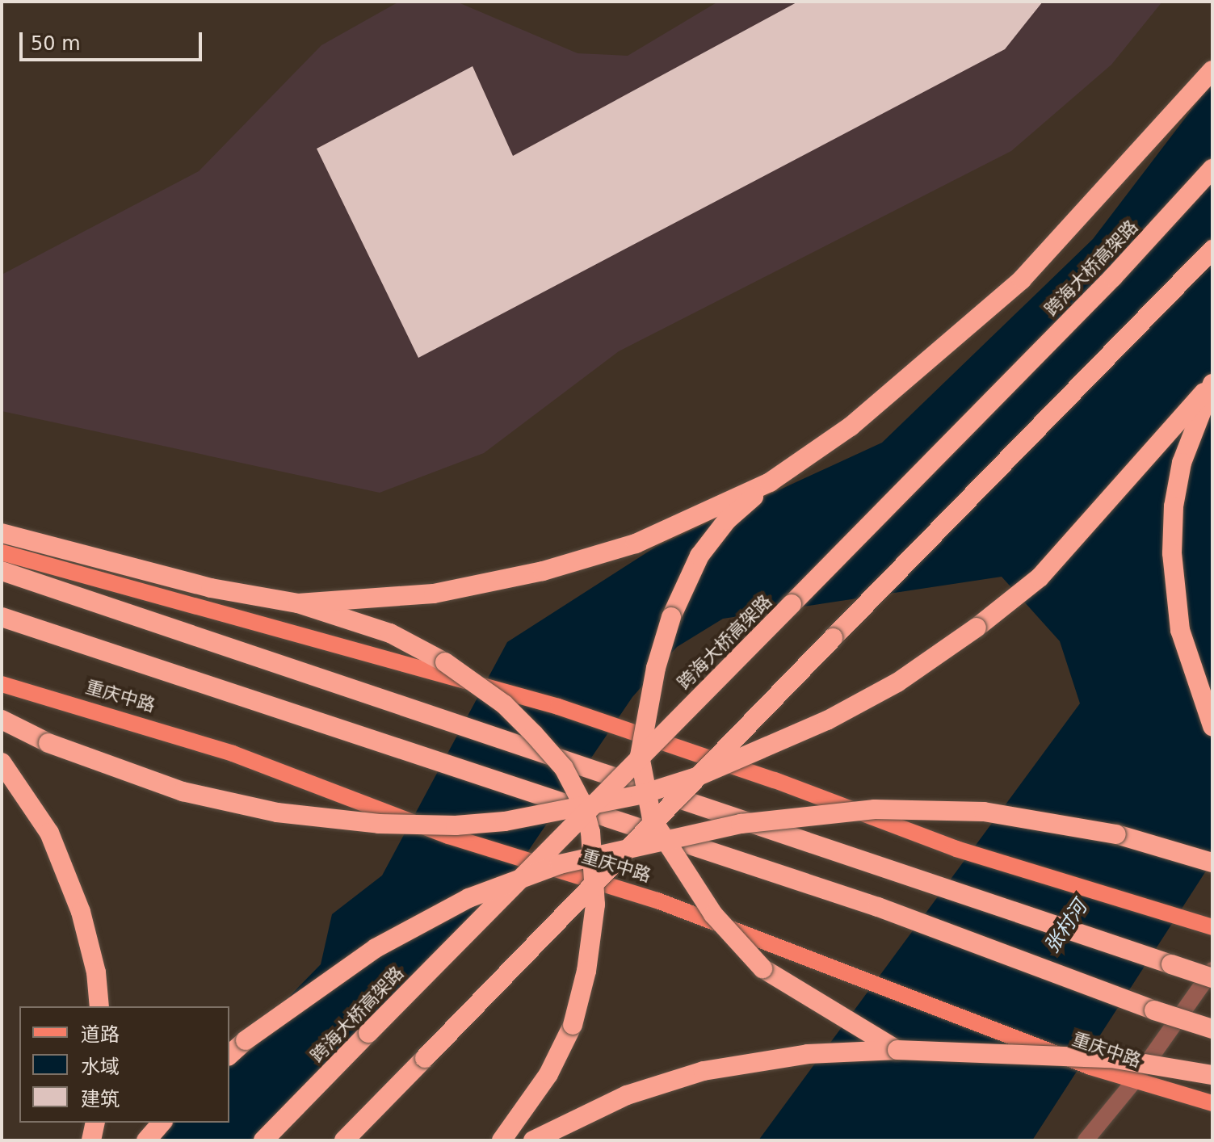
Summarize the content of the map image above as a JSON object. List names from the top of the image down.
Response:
{
  "streets": {
    "highway": ["跨海大桥高架路", "重庆中路"]
  },
  "water": ["张村河"],
  "legend": ["道路", "水域", "建筑"],
  "scale_bar": "50 m"
}
